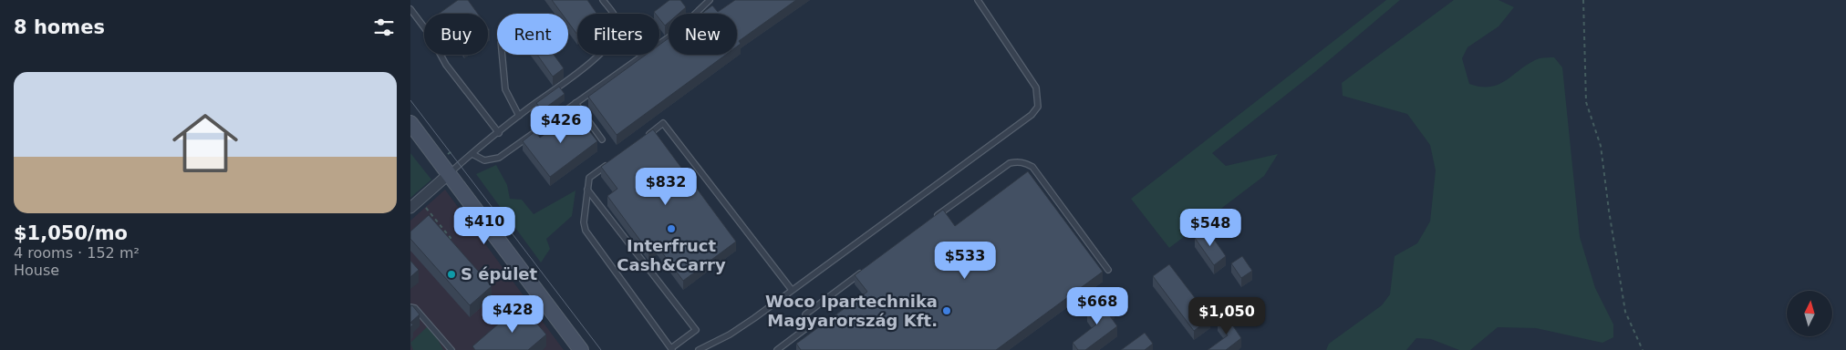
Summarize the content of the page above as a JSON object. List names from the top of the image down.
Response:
{
  "places": ["Interfruct Cash&Carry", "S épület", "Woco Ipartechnika Magyarország Kft."],
  "north": "top",
  "page": {
    "heading": "8 homes",
    "chip": [
      "Buy",
      "Rent",
      "Filters",
      "New"
    ],
    "list": [
      {
        "name": "$1,050/mo",
        "note": "4 rooms · 152 m² · House"
      }
    ],
    "price": [
      "$426",
      "$832",
      "$410",
      "$548",
      "$533",
      "$668",
      "$428",
      "$1,050"
    ]
  }
}
